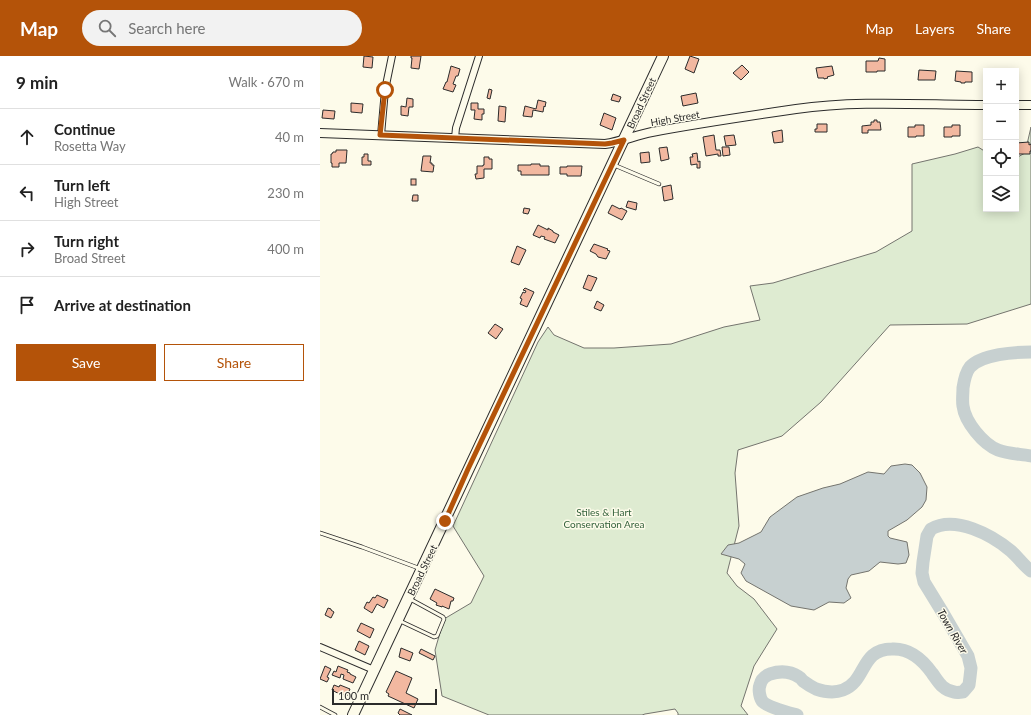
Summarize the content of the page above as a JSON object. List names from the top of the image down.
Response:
{
  "streets": {
    "main road": ["Broad Street"],
    "street": ["High Street"]
  },
  "crossings": [
    ["Broad Street", "High Street"]
  ],
  "water": ["Town River"],
  "parks": ["Stiles & Hart Conservation Area"],
  "scale_bar": "100 m",
  "page": {
    "header": "Map",
    "search": "Search here",
    "nav": ["Map", "Layers", "Share"],
    "heading": ["9 min", "Walk · 670 m"],
    "map_buttons": ["+", "−"],
    "list": [
      ["Continue", "Rosetta Way", "40 m"],
      ["Turn left", "High Street", "230 m"],
      ["Turn right", "Broad Street", "400 m"],
      "Arrive at destination"
    ],
    "buttons": ["Save", "Share"],
    "scale": "100 m"
  }
}
